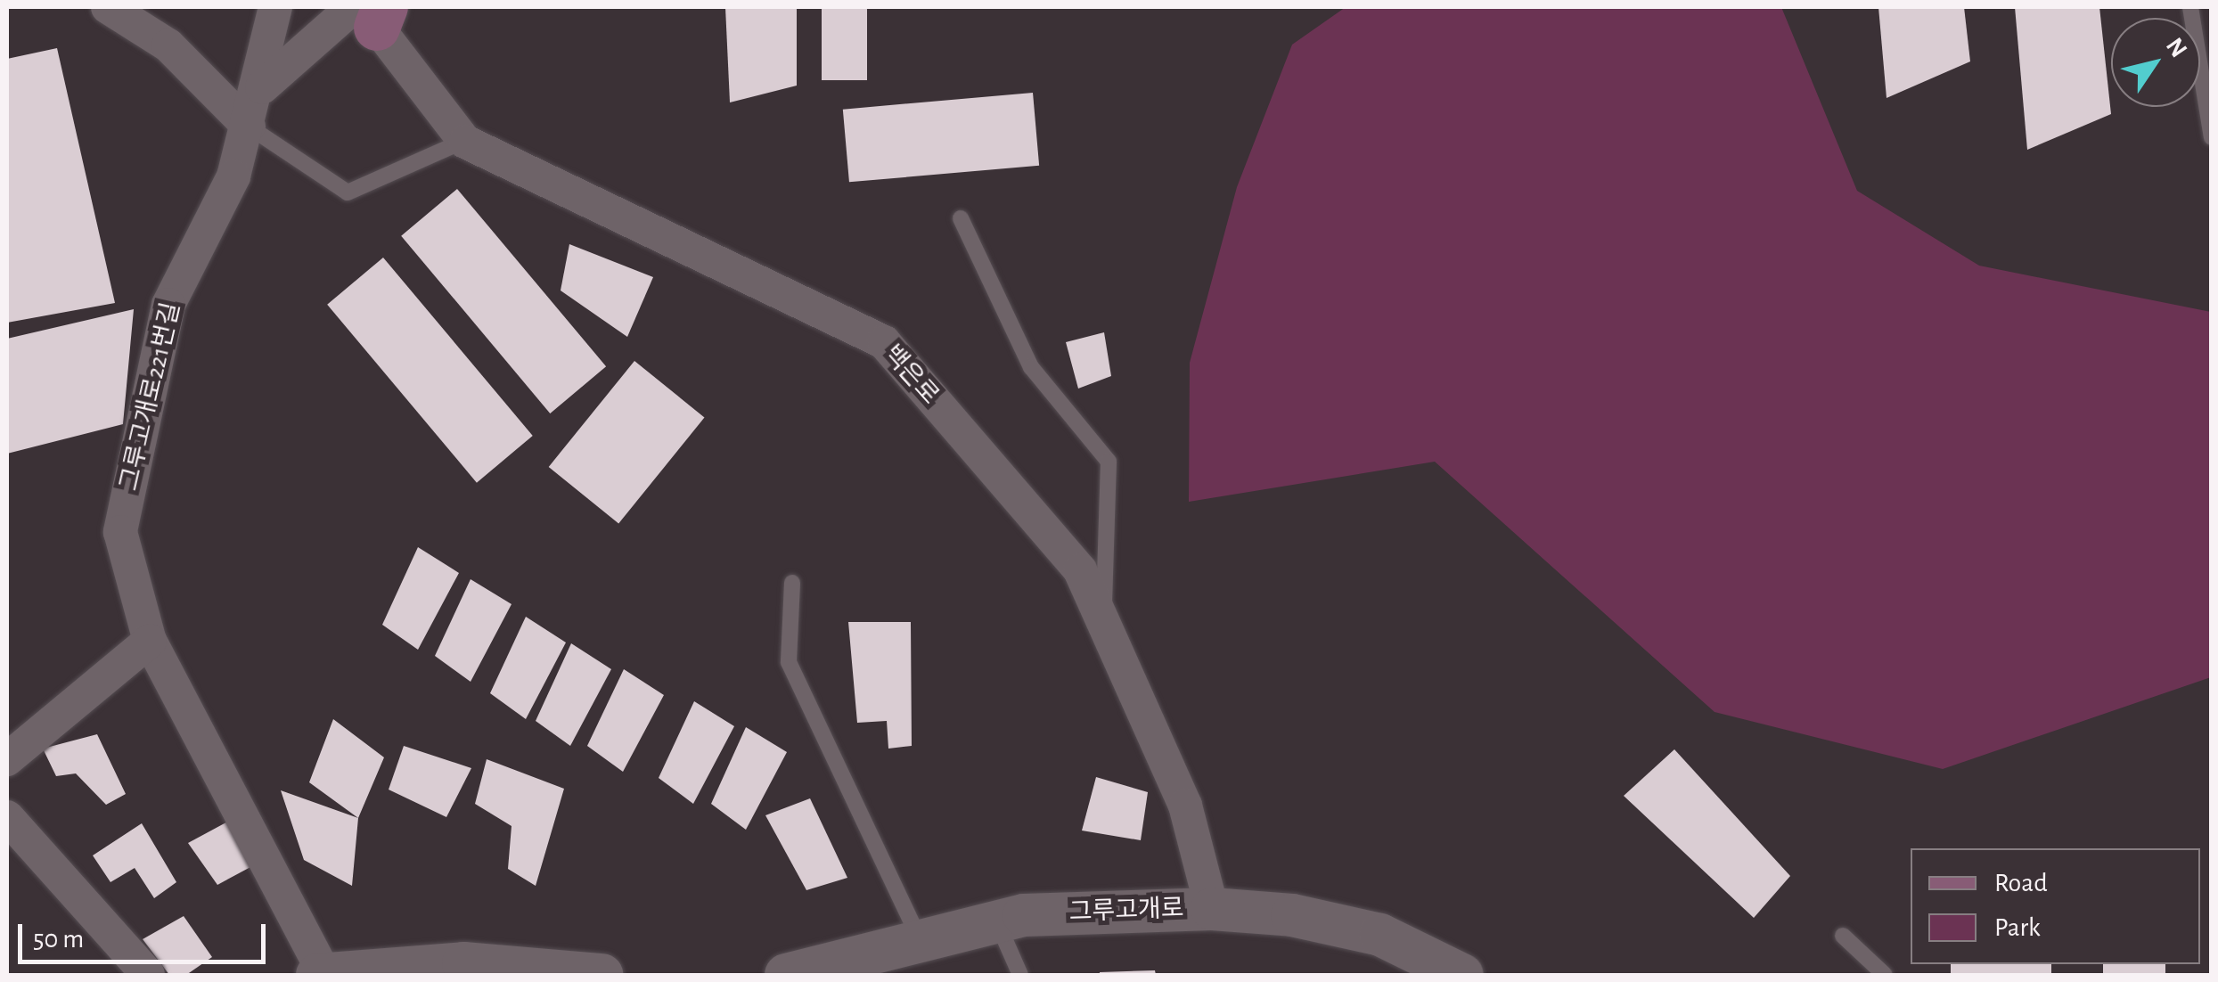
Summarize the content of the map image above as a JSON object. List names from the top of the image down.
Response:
{
  "streets": {
    "street": ["백은로", "그루고개로221번길", "그루고개로"]
  },
  "crossings": [
    ["백은로", "그루고개로"]
  ],
  "legend": ["Road", "Park"],
  "scale_bar": "50 m",
  "north": "top right"
}
